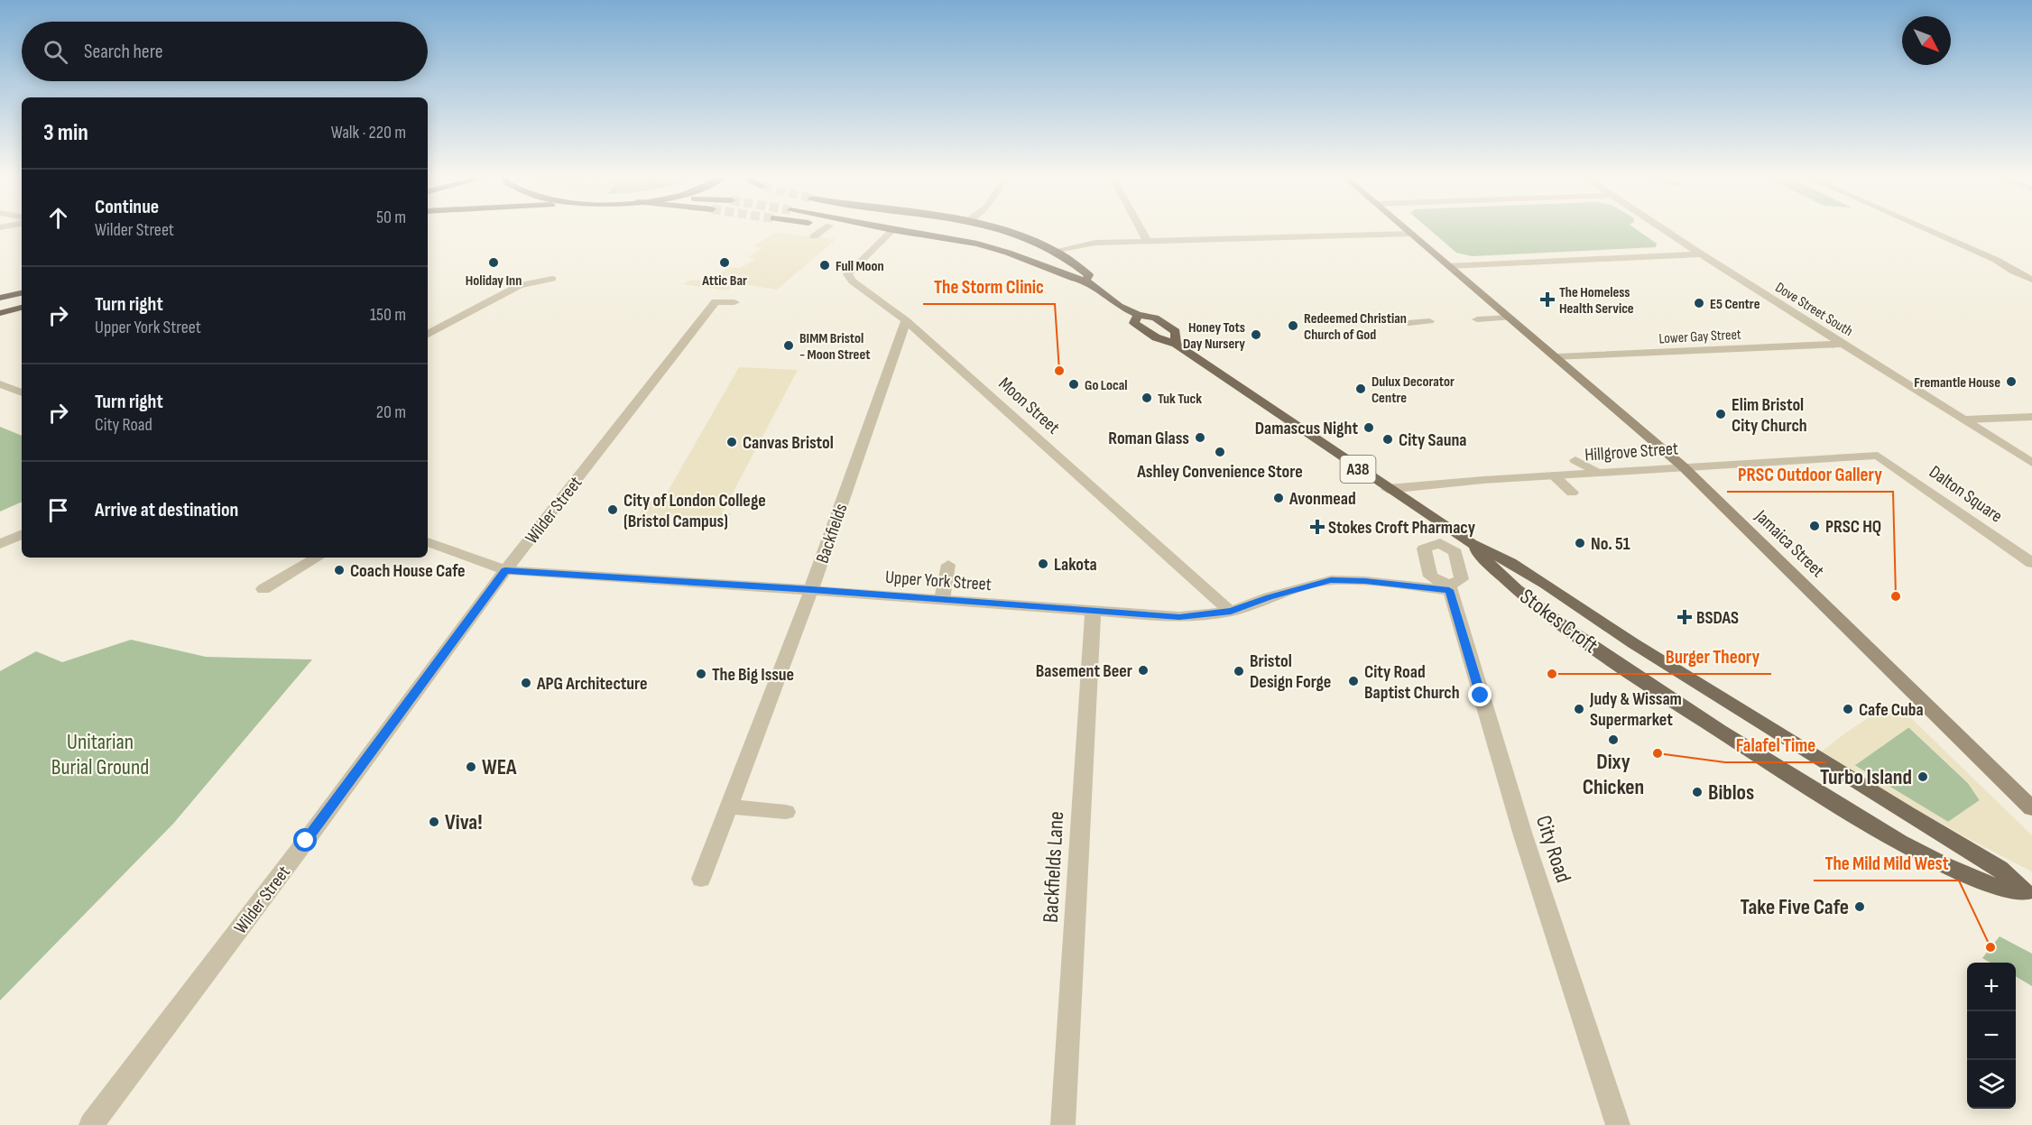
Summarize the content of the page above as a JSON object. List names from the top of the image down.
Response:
{
  "streets": {
    "main road": ["A38", "Jamaica Street", "Stokes Croft"],
    "street": [
      "Dove Street South",
      "Lower Gay Street",
      "Moon Street",
      "Hillgrove Street",
      "Dalton Square",
      "Wilder Street",
      "Backfields",
      "Upper York Street",
      "City Road",
      "Backfields Lane"
    ]
  },
  "crossings": [
    ["Dove Street South", "Lower Gay Street"],
    ["Lower Gay Street", "Jamaica Street"],
    ["Moon Street", "A38"],
    ["Moon Street", "Backfields"],
    ["Moon Street", "Upper York Street"],
    ["Hillgrove Street", "Dalton Square"],
    ["Hillgrove Street", "Jamaica Street"],
    ["Hillgrove Street", "Stokes Croft"],
    ["A38", "Stokes Croft"],
    ["Wilder Street", "Upper York Street"],
    ["Backfields", "Upper York Street"],
    ["Upper York Street", "City Road"],
    ["Upper York Street", "Backfields Lane"]
  ],
  "parks": ["Unitarian Burial Ground"],
  "places": {
    "other": [
      "Holiday Inn",
      "Attic Bar",
      "Full Moon",
      "E5 Centre",
      "Redeemed Christian Church of God",
      "Honey Tots Day Nursery",
      "BIMM Bristol - Moon Street",
      "The Storm Clinic",
      "Fremantle House",
      "Go Local",
      "Dulux Decorator Centre",
      "Tuk Tuck",
      "Elim Bristol City Church",
      "Damascus Night",
      "Roman Glass",
      "City Sauna",
      "Canvas Bristol",
      "Ashley Convenience Store",
      "Avonmead",
      "City of London College (Bristol Campus)",
      "PRSC HQ",
      "No. 51",
      "Lakota",
      "Coach House Cafe",
      "PRSC Outdoor Gallery",
      "Basement Beer",
      "Bristol Design Forge",
      "The Big Issue",
      "Burger Theory",
      "City Road Baptist Church",
      "APG Architecture",
      "Judy & Wissam Supermarket",
      "Cafe Cuba",
      "Dixy Chicken",
      "Falafel Time",
      "WEA",
      "Turbo Island",
      "Biblos",
      "Viva!",
      "Take Five Cafe",
      "The Mild Mild West"
    ],
    "health": ["The Homeless Health Service", "Stokes Croft Pharmacy", "BSDAS"]
  },
  "north": "bottom right",
  "page": {
    "search": "Search here",
    "heading": ["3 min", "Walk · 220 m"],
    "list": [
      ["Continue", "Wilder Street", "50 m"],
      ["Turn right", "Upper York Street", "150 m"],
      ["Turn right", "City Road", "20 m"],
      "Arrive at destination"
    ],
    "map_buttons": ["+", "−"]
  }
}
